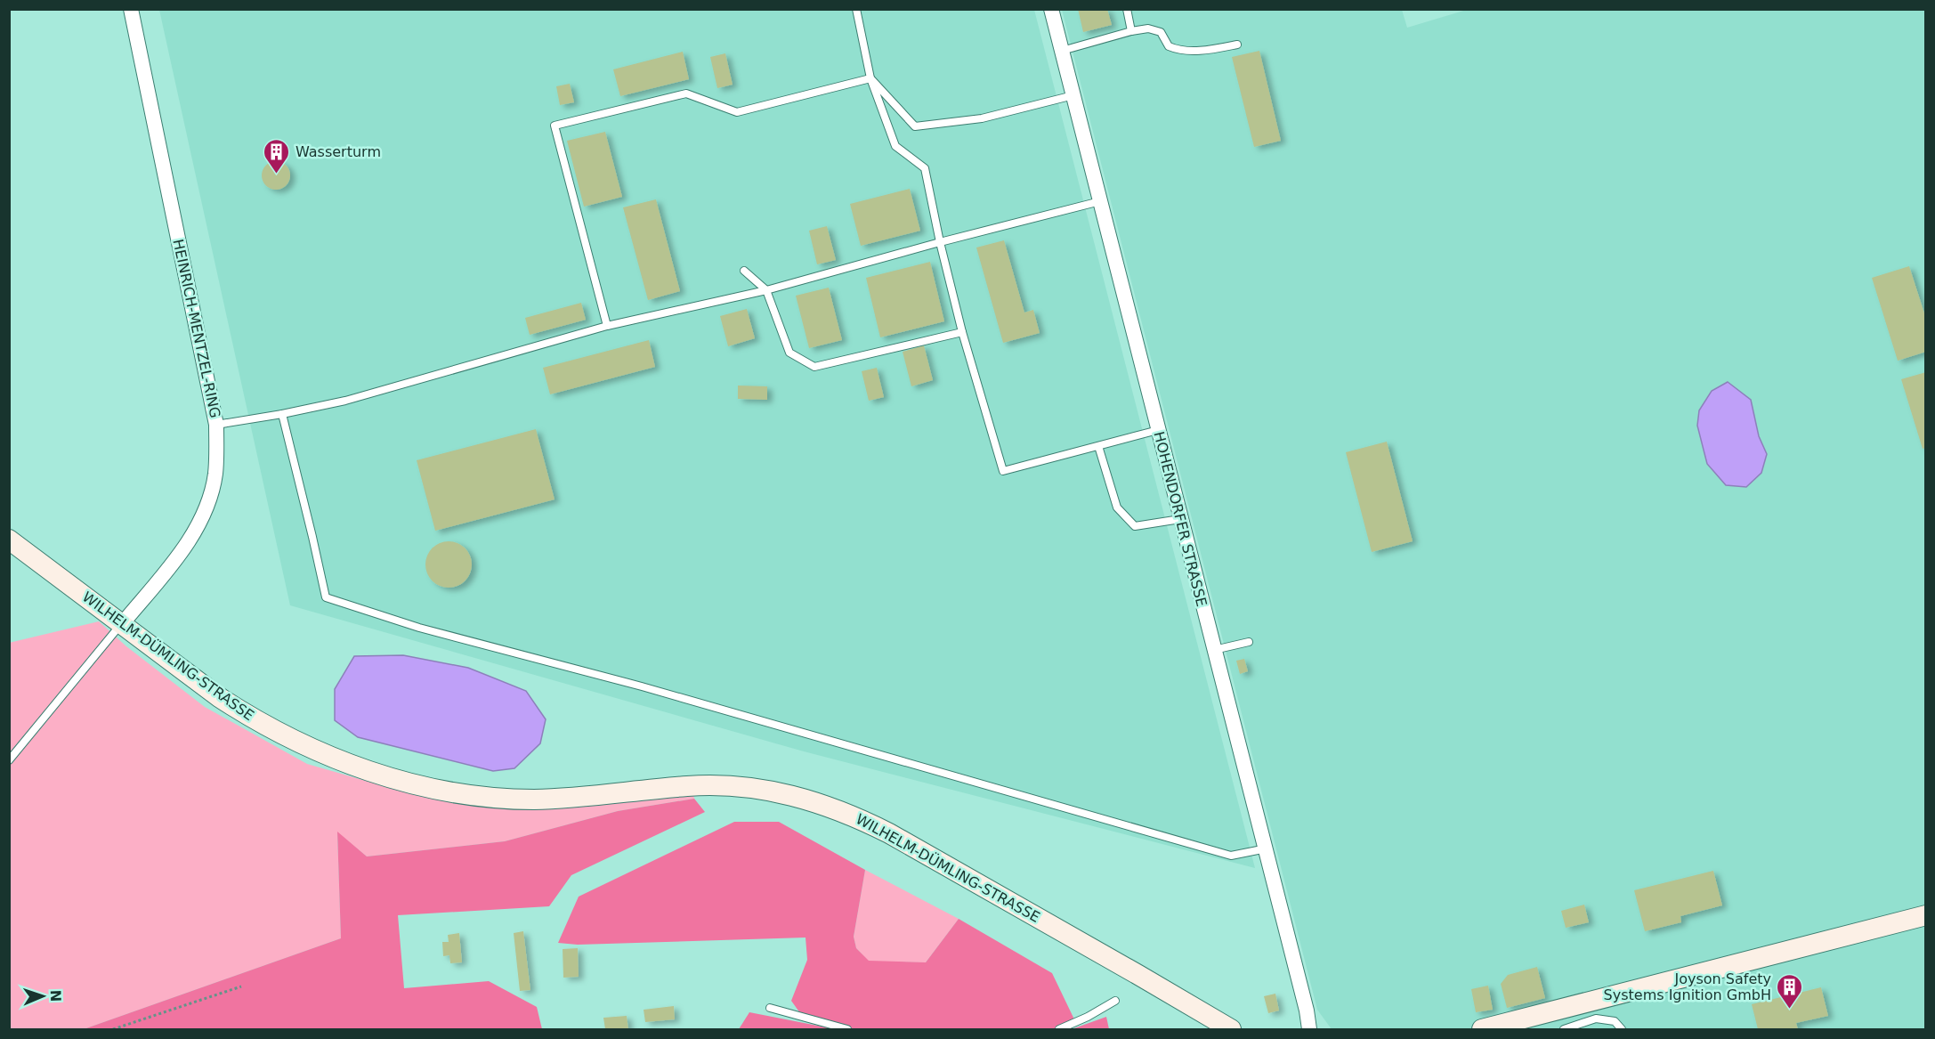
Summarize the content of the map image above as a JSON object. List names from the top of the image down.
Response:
{
  "streets": {
    "street": ["HEINRICH-MENTZEL-RING", "HOHENDORFER STRASSE", "WILHELM-DÜMLING-STRASSE"]
  },
  "crossings": [
    ["HEINRICH-MENTZEL-RING", "WILHELM-DÜMLING-STRASSE"]
  ],
  "places": {
    "building": ["Wasserturm", "Joyson Safety Systems Ignition GmbH"]
  },
  "north": "right"
}
